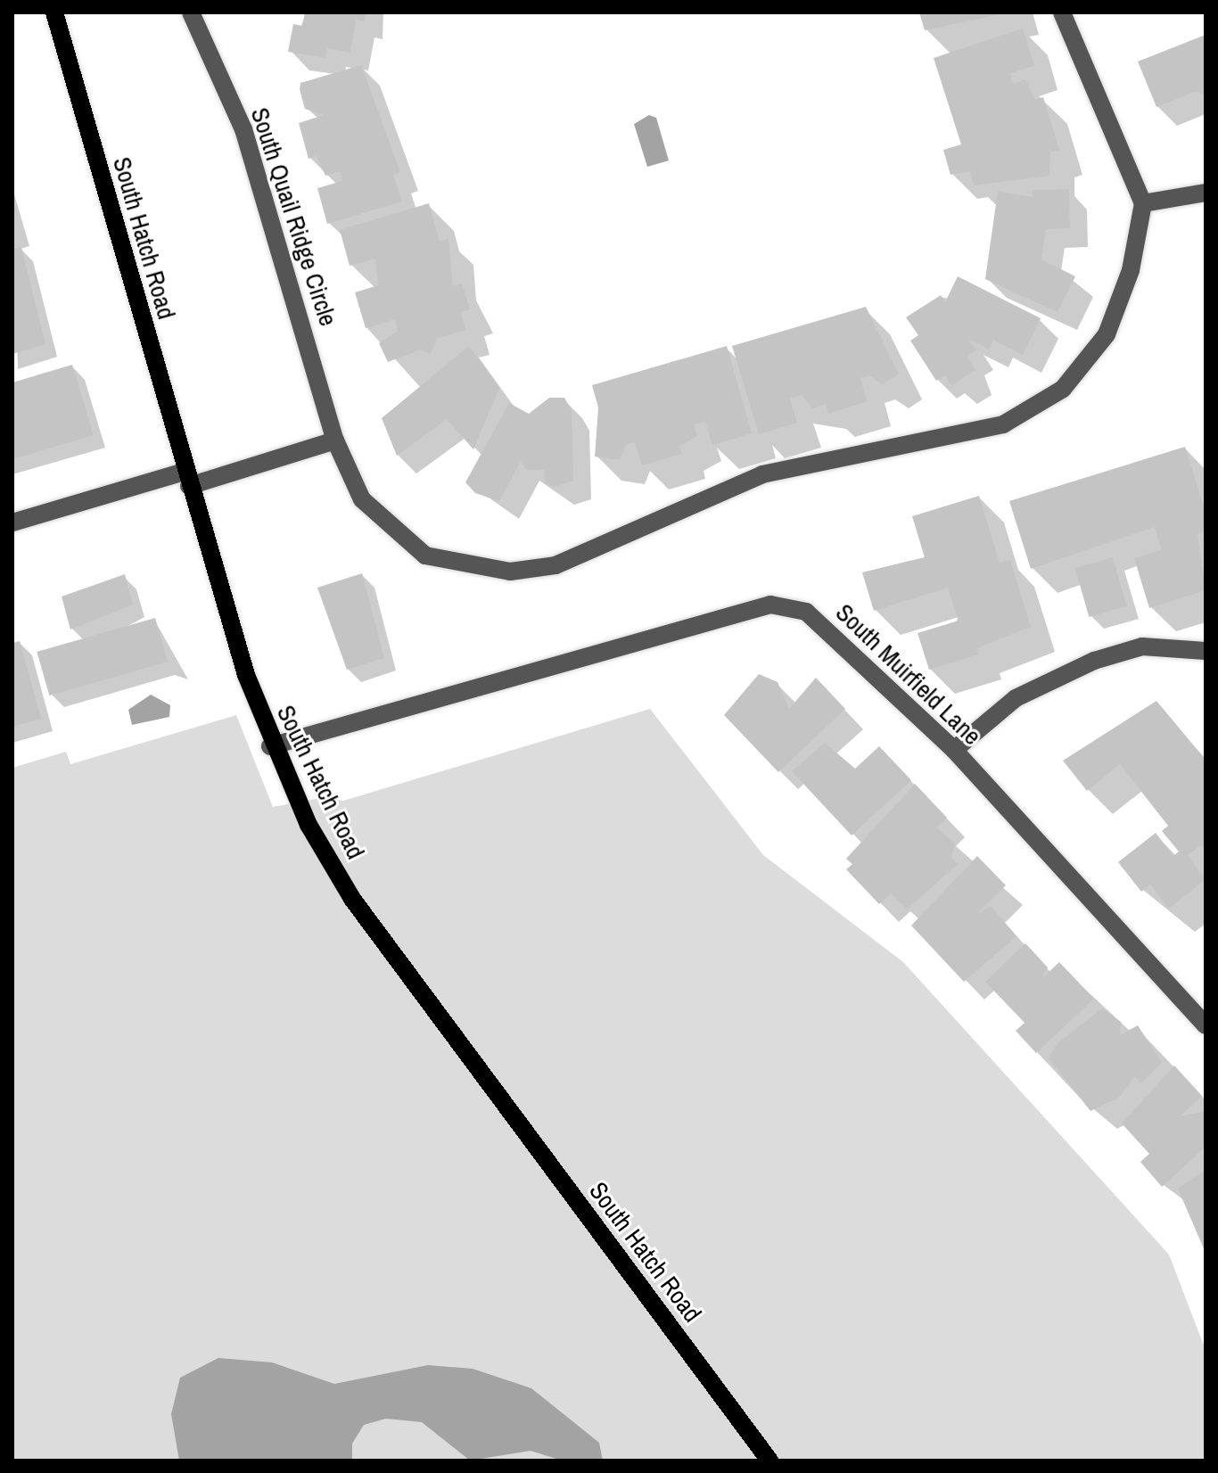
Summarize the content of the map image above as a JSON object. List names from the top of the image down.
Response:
{
  "streets": {
    "main road": ["South Hatch Road"],
    "street": ["South Quail Ridge Circle", "South Muirfield Lane"]
  },
  "crossings": [
    ["South Hatch Road", "South Muirfield Lane"]
  ]
}
